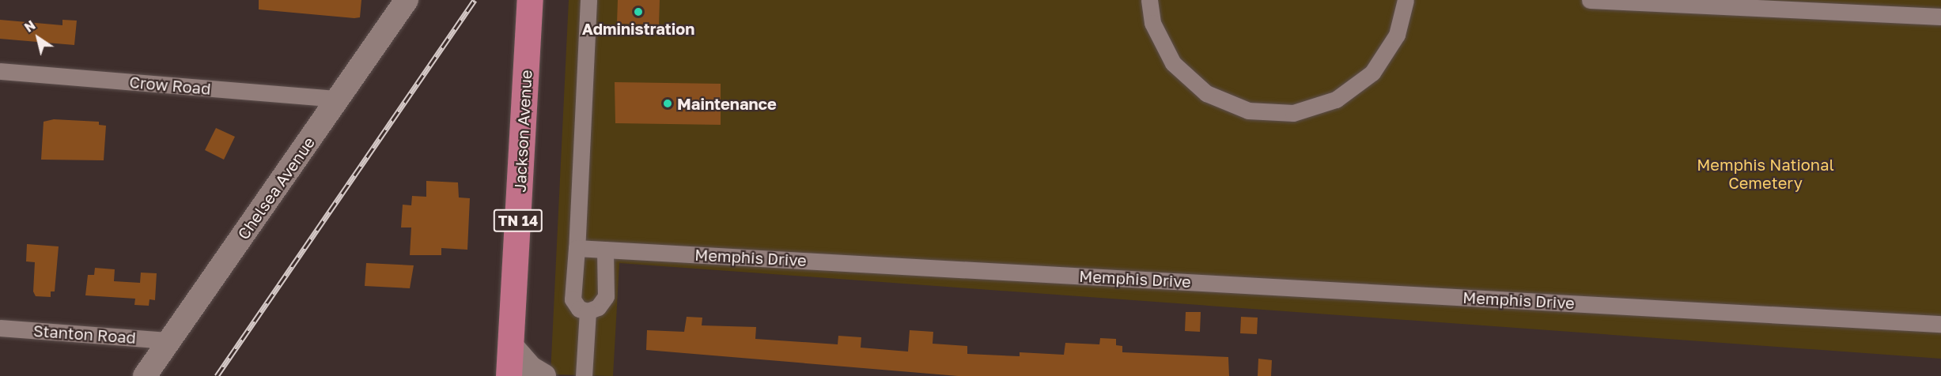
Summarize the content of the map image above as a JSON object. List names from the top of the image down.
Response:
{
  "streets": {
    "main road": ["Jackson Avenue", "Chelsea Avenue", "TN 14"],
    "street": ["Crow Road", "Memphis Drive", "Stanton Road"]
  },
  "crossings": [
    ["Crow Road", "Chelsea Avenue"],
    ["Chelsea Avenue", "Stanton Road"]
  ],
  "parks": ["Memphis National Cemetery"],
  "places": ["Administration", "Maintenance"],
  "north": "top left"
}
